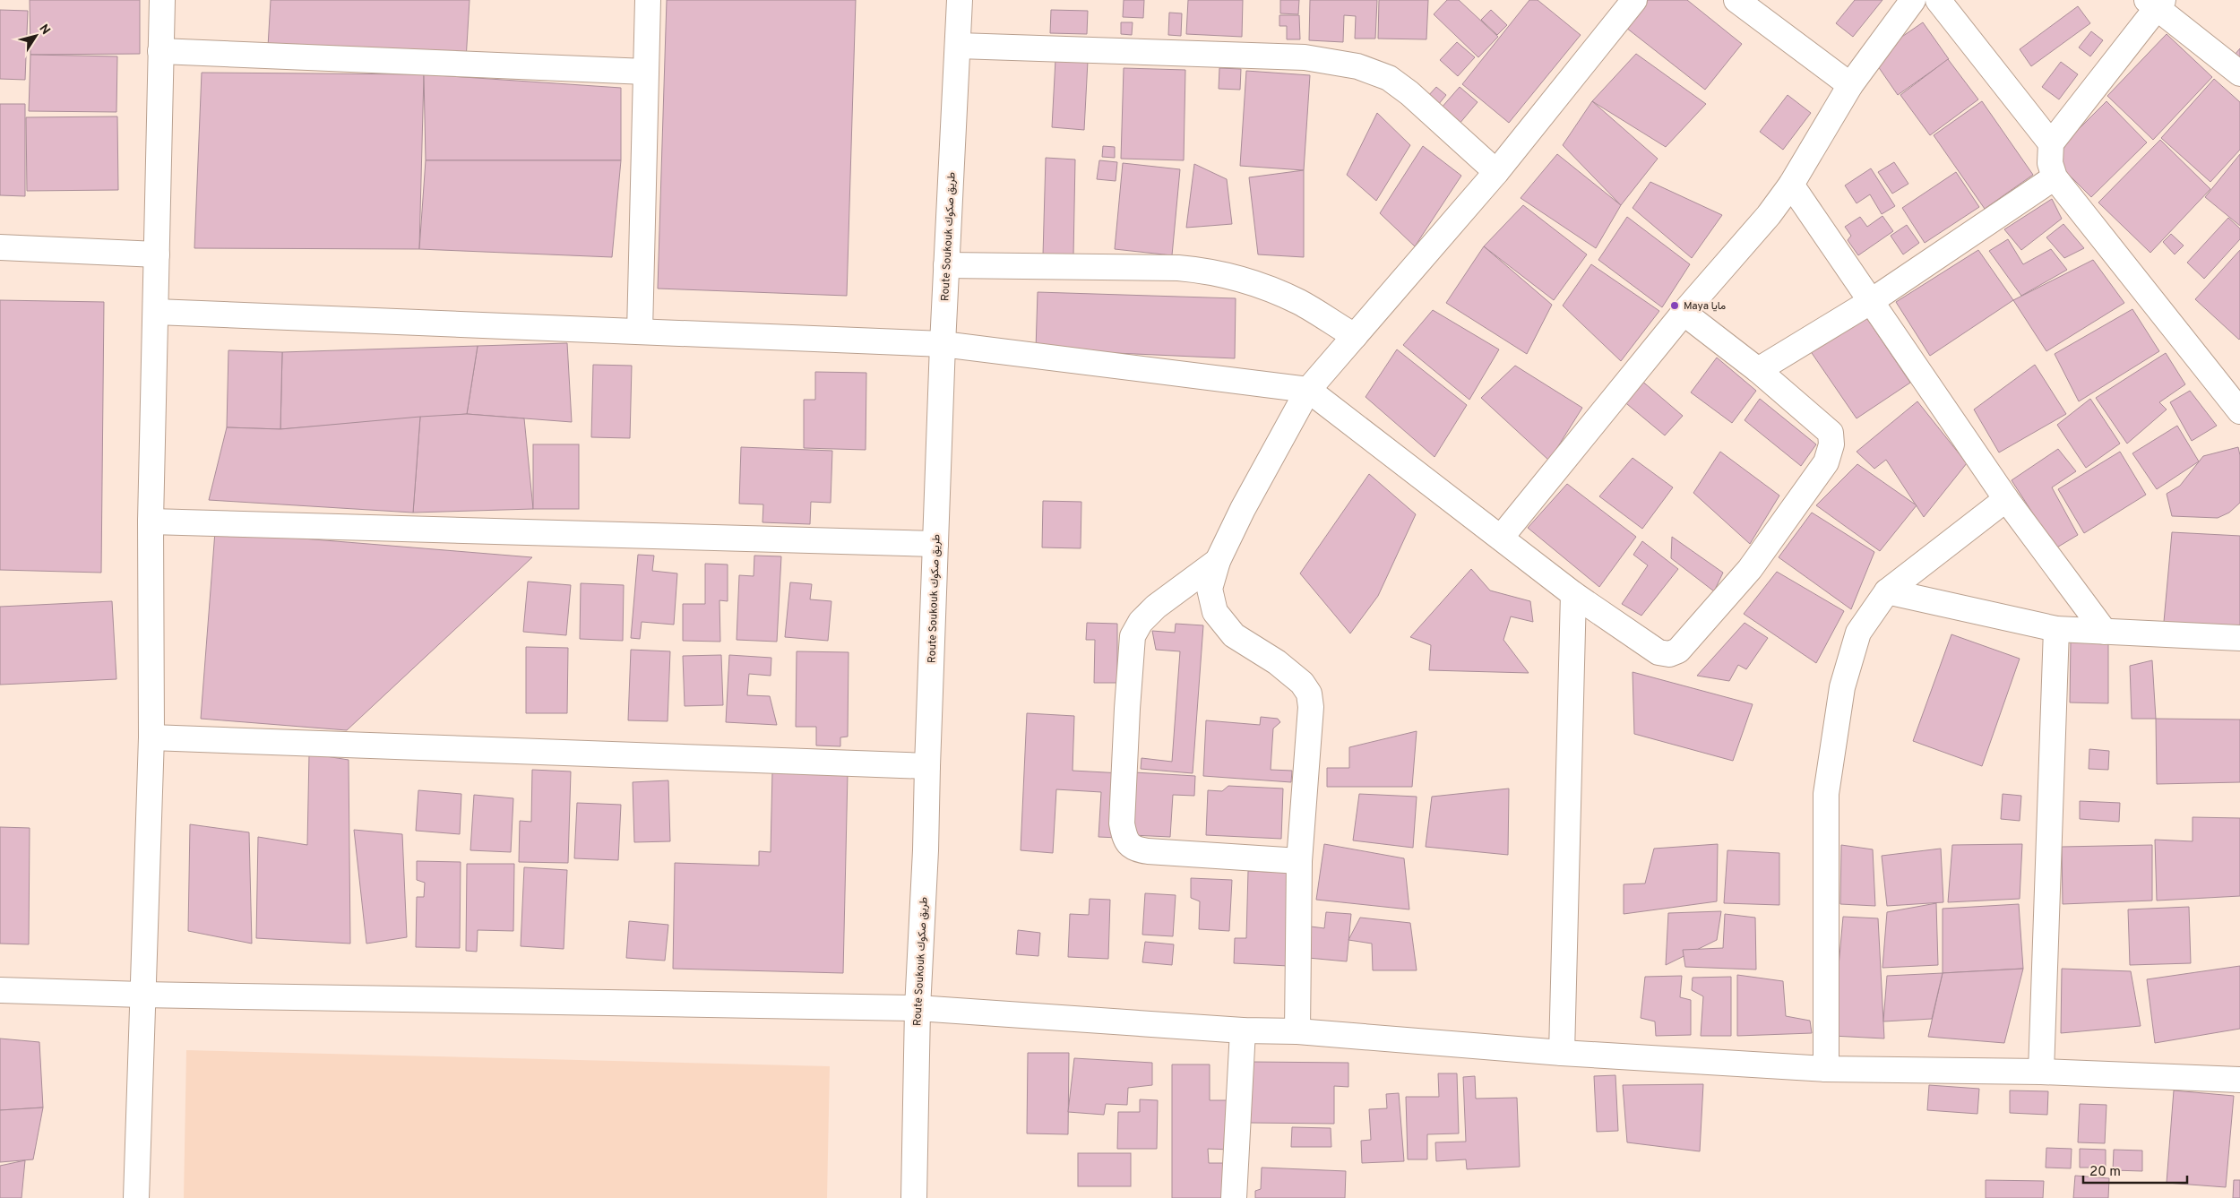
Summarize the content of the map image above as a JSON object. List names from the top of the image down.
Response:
{
  "streets": {
    "street": ["Route Soukouk طريق صكوك"]
  },
  "places": ["Maya مايا"],
  "scale_bar": "20 m",
  "north": "top right"
}
